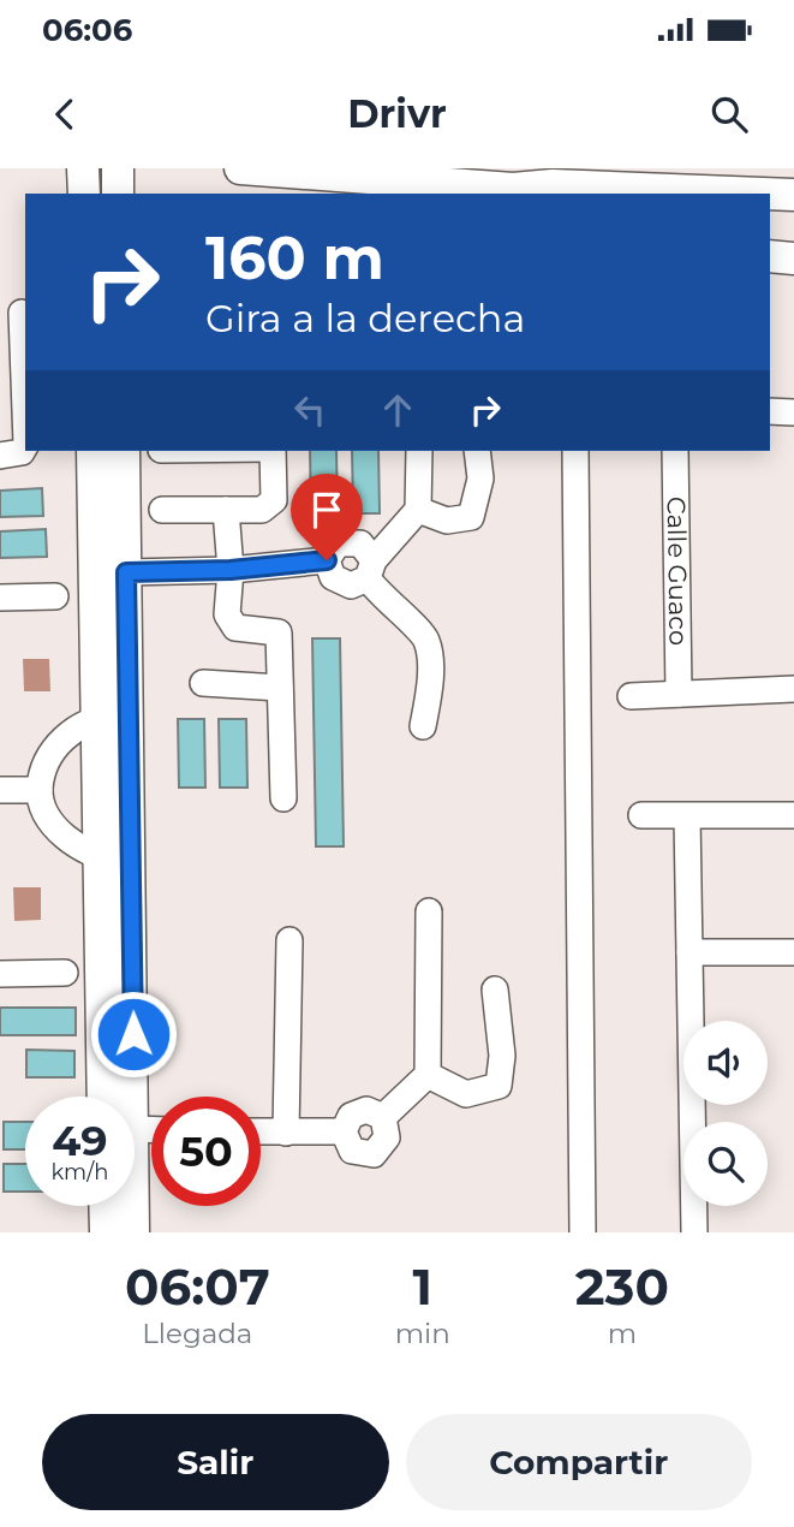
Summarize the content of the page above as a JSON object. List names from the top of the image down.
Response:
{
  "streets": {
    "street": ["Calle Guaco"]
  },
  "page": {
    "status": "06:06",
    "header": "Drivr",
    "turn": ["160 m", "Gira a la derecha"],
    "speed": "49 km/h",
    "limit": "50",
    "eta": [
      "06:07",
      "Llegada",
      "1",
      "min",
      "230",
      "m"
    ],
    "buttons": ["Salir", "Compartir"]
  }
}
